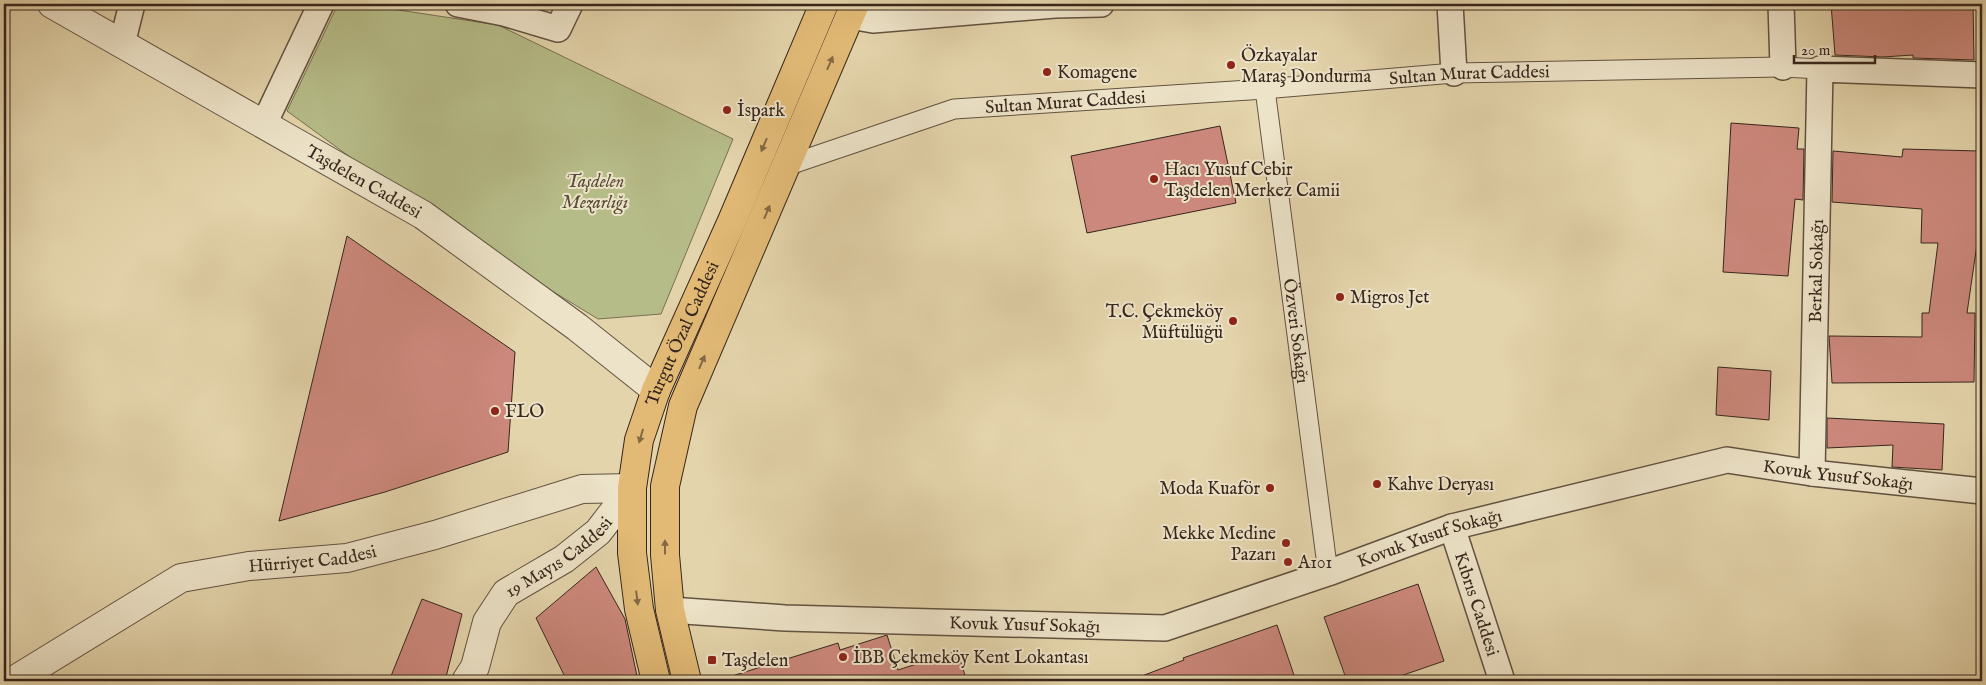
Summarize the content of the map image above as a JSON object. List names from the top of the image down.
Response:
{
  "streets": {
    "main road": ["Turgut Özal Caddesi"],
    "street": [
      "Sultan Murat Caddesi",
      "Taşdelen Caddesi",
      "Berkal Sokağı",
      "Özveri Sokağı",
      "Kovuk Yusuf Sokağı",
      "19 Mayıs Caddesi",
      "Hürriyet Caddesi",
      "Kıbrıs Caddesi"
    ]
  },
  "crossings": [
    ["Sultan Murat Caddesi", "Berkal Sokağı"],
    ["Sultan Murat Caddesi", "Özveri Sokağı"],
    ["Sultan Murat Caddesi", "Turgut Özal Caddesi"],
    ["Taşdelen Caddesi", "Turgut Özal Caddesi"],
    ["Berkal Sokağı", "Kovuk Yusuf Sokağı"],
    ["Özveri Sokağı", "Kovuk Yusuf Sokağı"],
    ["Turgut Özal Caddesi", "Kovuk Yusuf Sokağı"],
    ["Turgut Özal Caddesi", "19 Mayıs Caddesi"],
    ["Turgut Özal Caddesi", "Hürriyet Caddesi"],
    ["Kovuk Yusuf Sokağı", "Kıbrıs Caddesi"],
    ["19 Mayıs Caddesi", "Hürriyet Caddesi"]
  ],
  "parks": ["Taşdelen Mezarlığı"],
  "places": {
    "other": [
      "Özkayalar Maraş Dondurma",
      "Komagene",
      "İspark",
      "Hacı Yusuf Cebir Taşdelen Merkez Camii",
      "Migros Jet",
      "T.C. Çekmeköy Müftülüğü",
      "FLO",
      "Kahve Deryası",
      "Moda Kuaför",
      "Mekke Medine Pazarı",
      "A101",
      "İBB Çekmeköy Kent Lokantası"
    ],
    "transit": ["Taşdelen"]
  },
  "scale_bar": "20 m"
}
